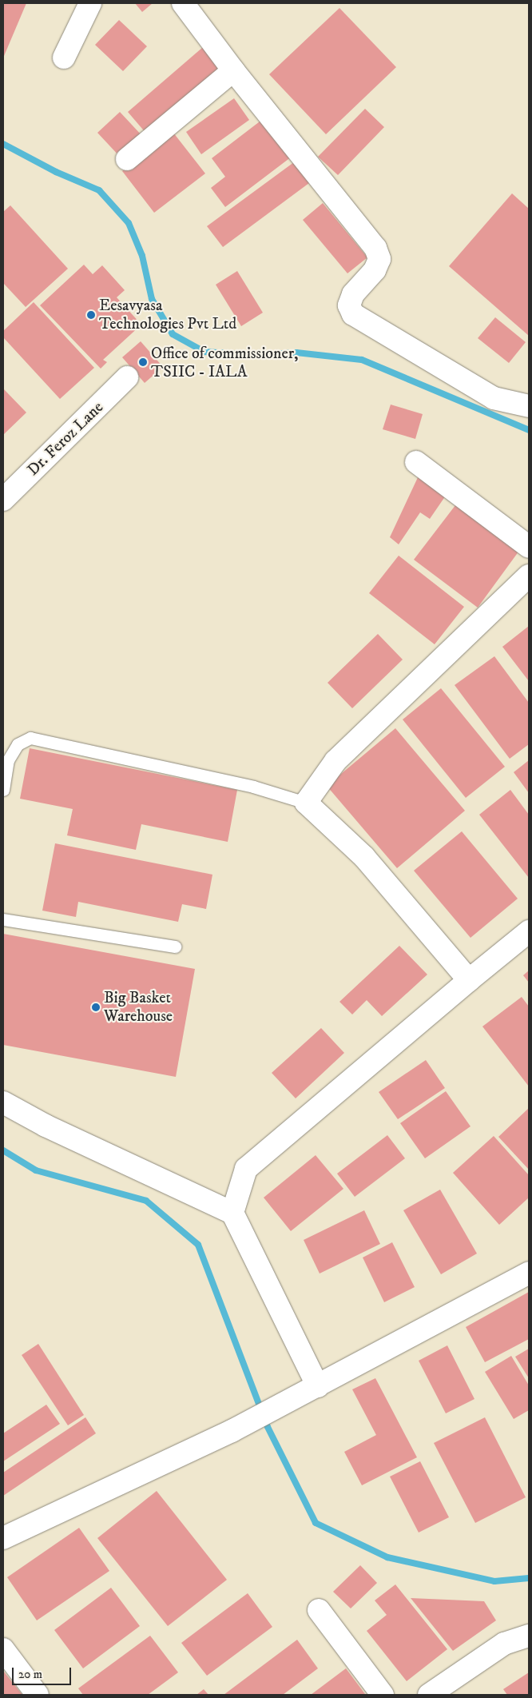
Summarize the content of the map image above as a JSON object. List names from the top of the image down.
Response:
{
  "streets": {
    "street": ["Dr. Feroz Lane"]
  },
  "places": ["Eesavyasa Technologies Pvt Ltd", "Office of commissioner, TSIIC - IALA", "Big Basket Warehouse"],
  "scale_bar": "20 m"
}
